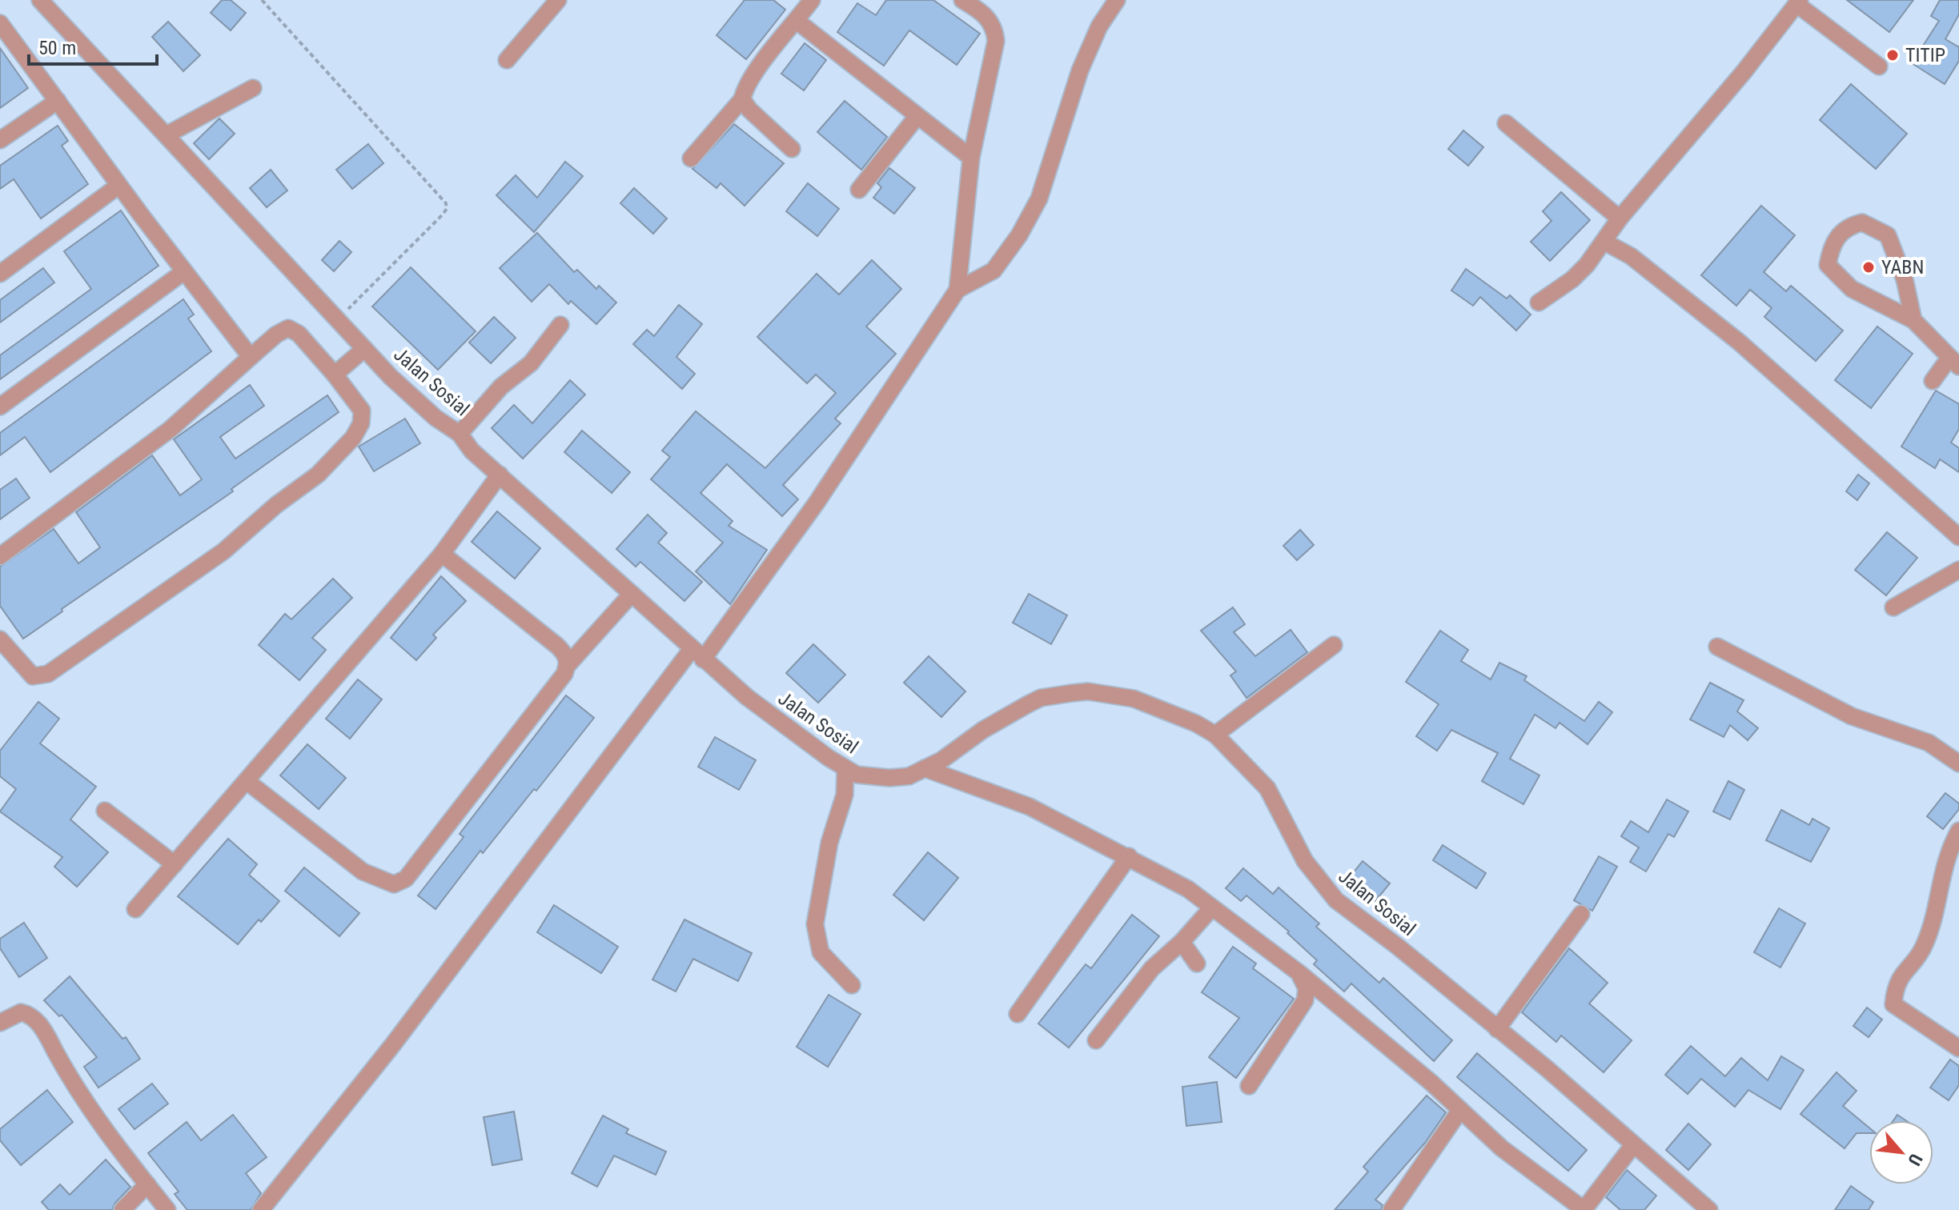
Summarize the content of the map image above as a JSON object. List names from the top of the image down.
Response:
{
  "streets": {
    "street": ["Jalan Sosial"]
  },
  "places": ["TITIP", "YABN"],
  "scale_bar": "50 m",
  "north": "bottom right"
}
